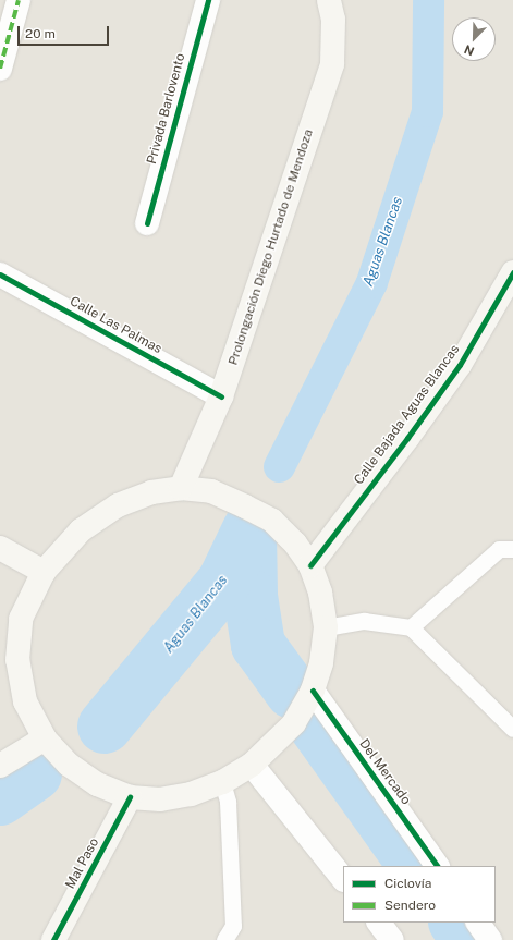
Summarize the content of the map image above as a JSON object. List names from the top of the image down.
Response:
{
  "streets": {
    "main road": ["Prolongación Diego Hurtado de Mendoza", "Calle Bajada Aguas Blancas", "Mal Paso"],
    "street": ["Privada Barlovento", "Calle Las Palmas", "Del Mercado"]
  },
  "crossings": [
    ["Prolongación Diego Hurtado de Mendoza", "Calle Las Palmas"]
  ],
  "water": ["Aguas Blancas"],
  "legend": ["Ciclovía", "Sendero"],
  "scale_bar": "20 m",
  "north": "bottom left"
}
